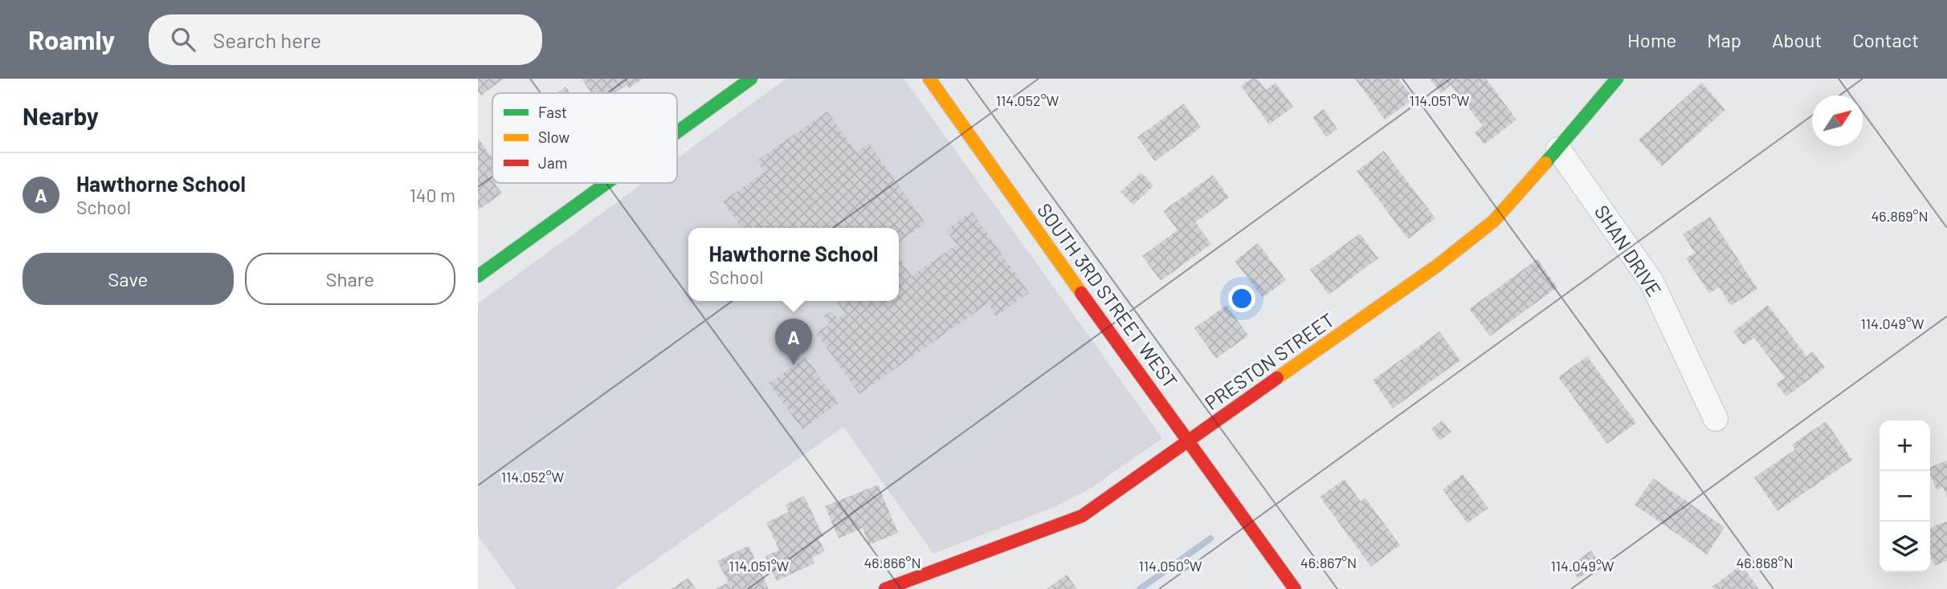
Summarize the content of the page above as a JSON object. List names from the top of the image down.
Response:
{
  "streets": {
    "street": ["SHAN DRIVE", "SOUTH 3RD STREET WEST", "PRESTON STREET"]
  },
  "crossings": [
    ["SHAN DRIVE", "PRESTON STREET"],
    ["SOUTH 3RD STREET WEST", "PRESTON STREET"]
  ],
  "legend": ["Fast", "Slow", "Jam"],
  "north": "top right",
  "page": {
    "header": "Roamly",
    "search": "Search here",
    "nav": [
      "Home",
      "Map",
      "About",
      "Contact"
    ],
    "heading": "Nearby",
    "list": [
      {
        "mark": "A",
        "name": "Hawthorne School",
        "note": "School",
        "value": "140 m"
      }
    ],
    "popup": ["Hawthorne School", "School"],
    "buttons": ["Save", "Share"],
    "pins": "A",
    "map_buttons": ["+", "−"]
  },
  "coordinates": [
    "114.052°W",
    "114.051°W",
    "46.869°N",
    "114.049°W",
    "46.866°N",
    "46.867°N",
    "46.868°N",
    "114.050°W"
  ]
}
